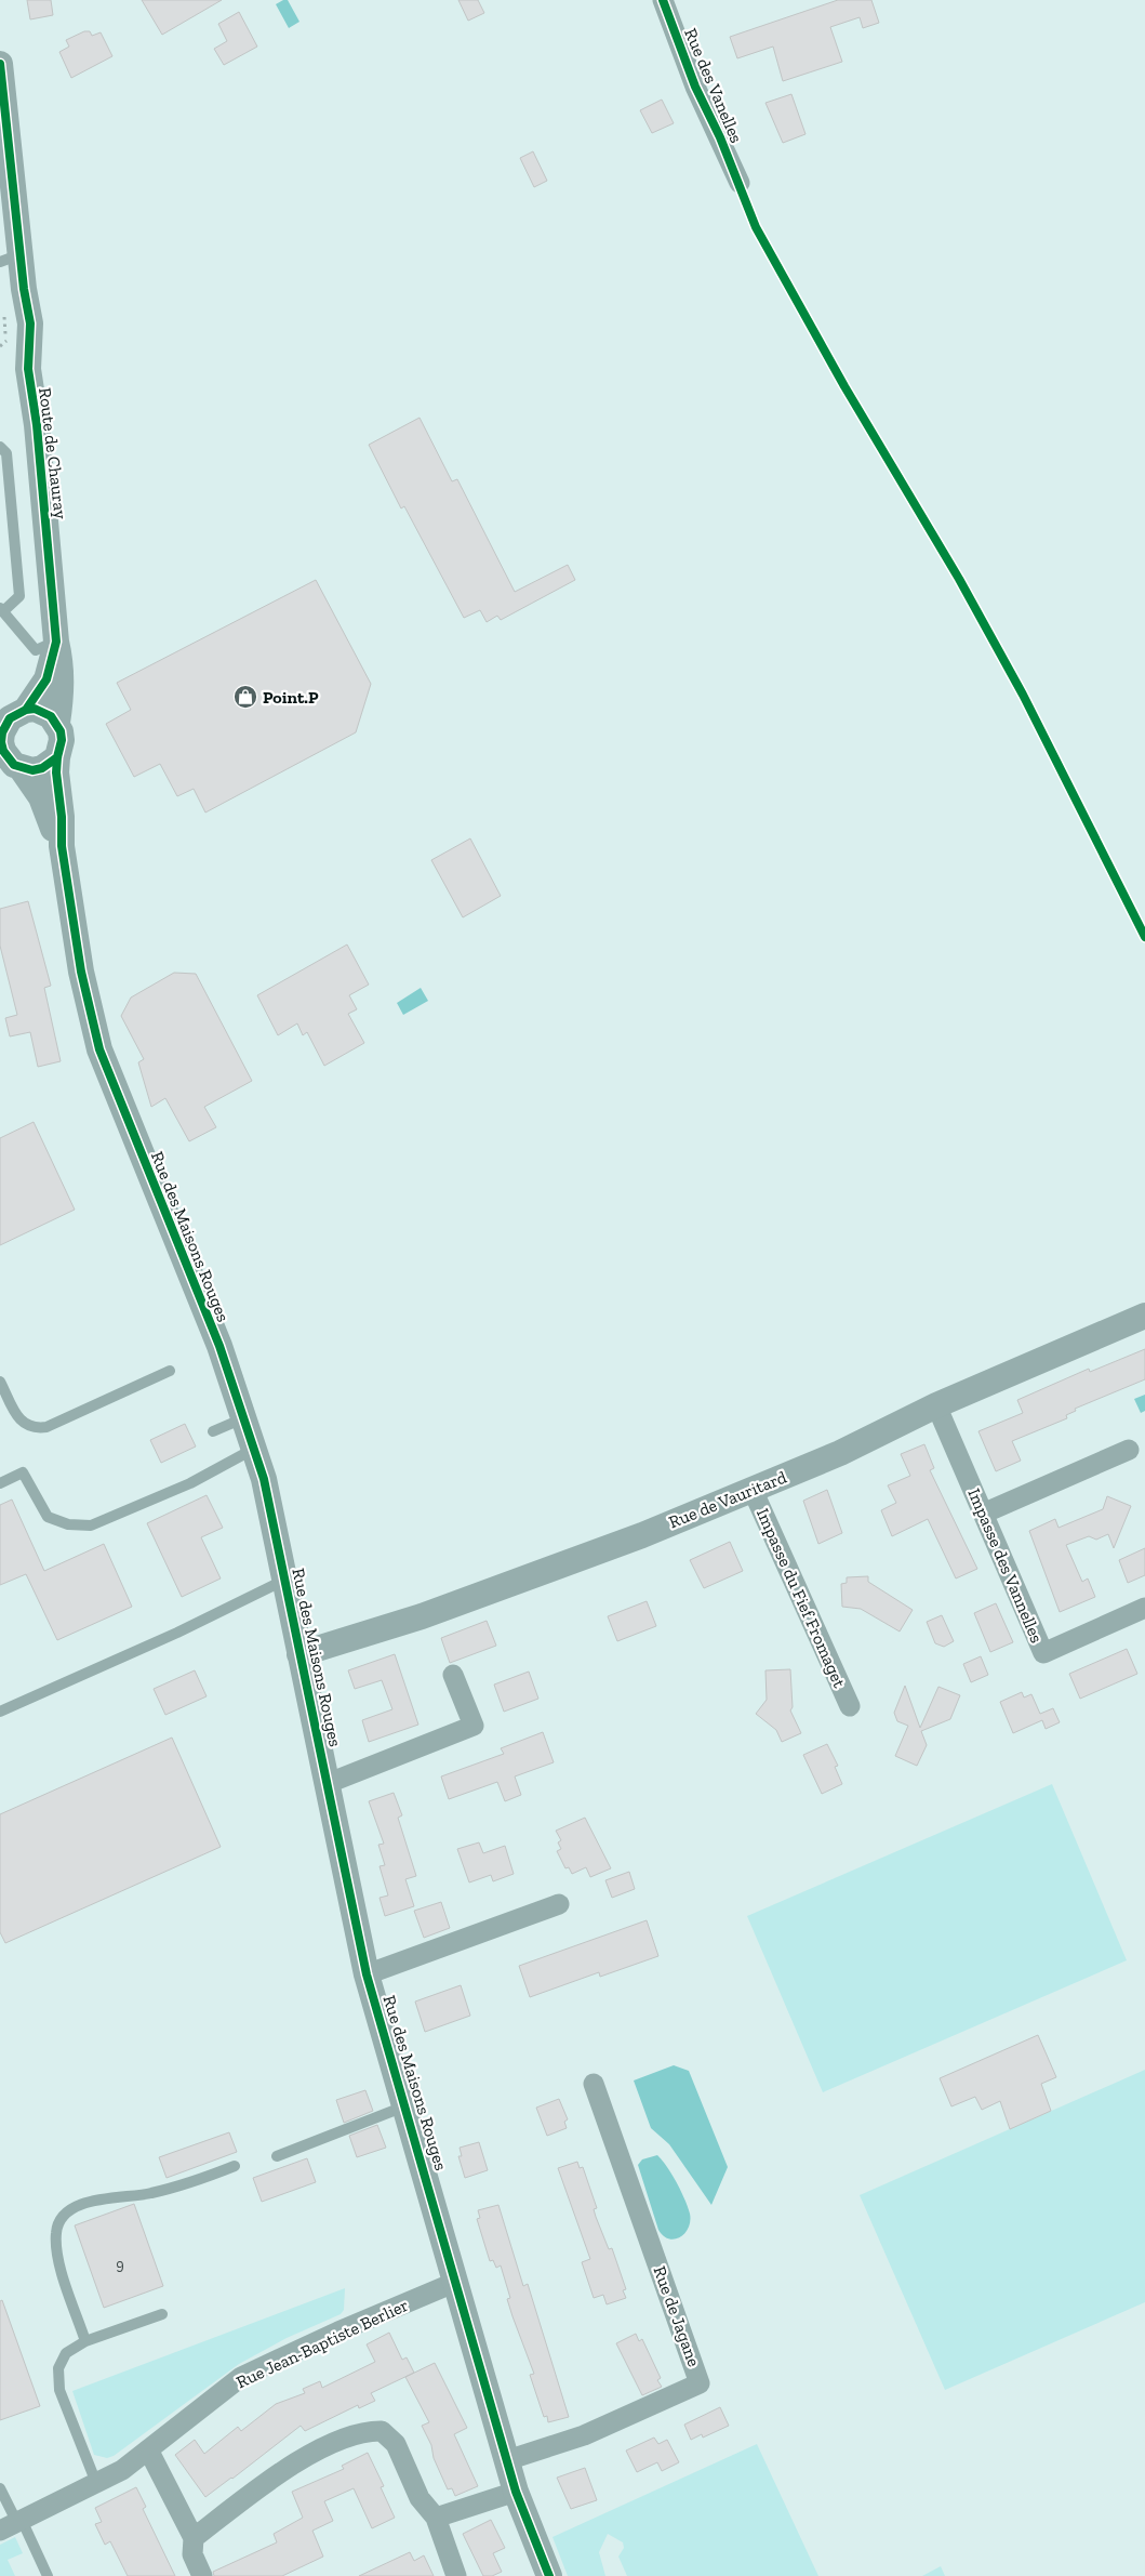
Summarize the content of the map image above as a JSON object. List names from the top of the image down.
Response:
{
  "streets": {
    "street": [
      "Rue des Vanelles",
      "Route de Chauray",
      "Rue des Maisons Rouges",
      "Rue de Vauritard",
      "Impasse des Vannelles",
      "Impasse du Fief Fromaget",
      "Rue de Jagane",
      "Rue Jean-Baptiste Berlier"
    ]
  },
  "crossings": [
    ["Route de Chauray", "Rue des Maisons Rouges"],
    ["Rue des Maisons Rouges", "Rue de Vauritard"],
    ["Rue des Maisons Rouges", "Rue de Jagane"],
    ["Rue des Maisons Rouges", "Rue Jean-Baptiste Berlier"],
    ["Rue de Vauritard", "Impasse des Vannelles"],
    ["Rue de Vauritard", "Impasse du Fief Fromaget"]
  ],
  "places": {
    "shop": ["Point.P"]
  },
  "house_numbers": ["9"]
}
